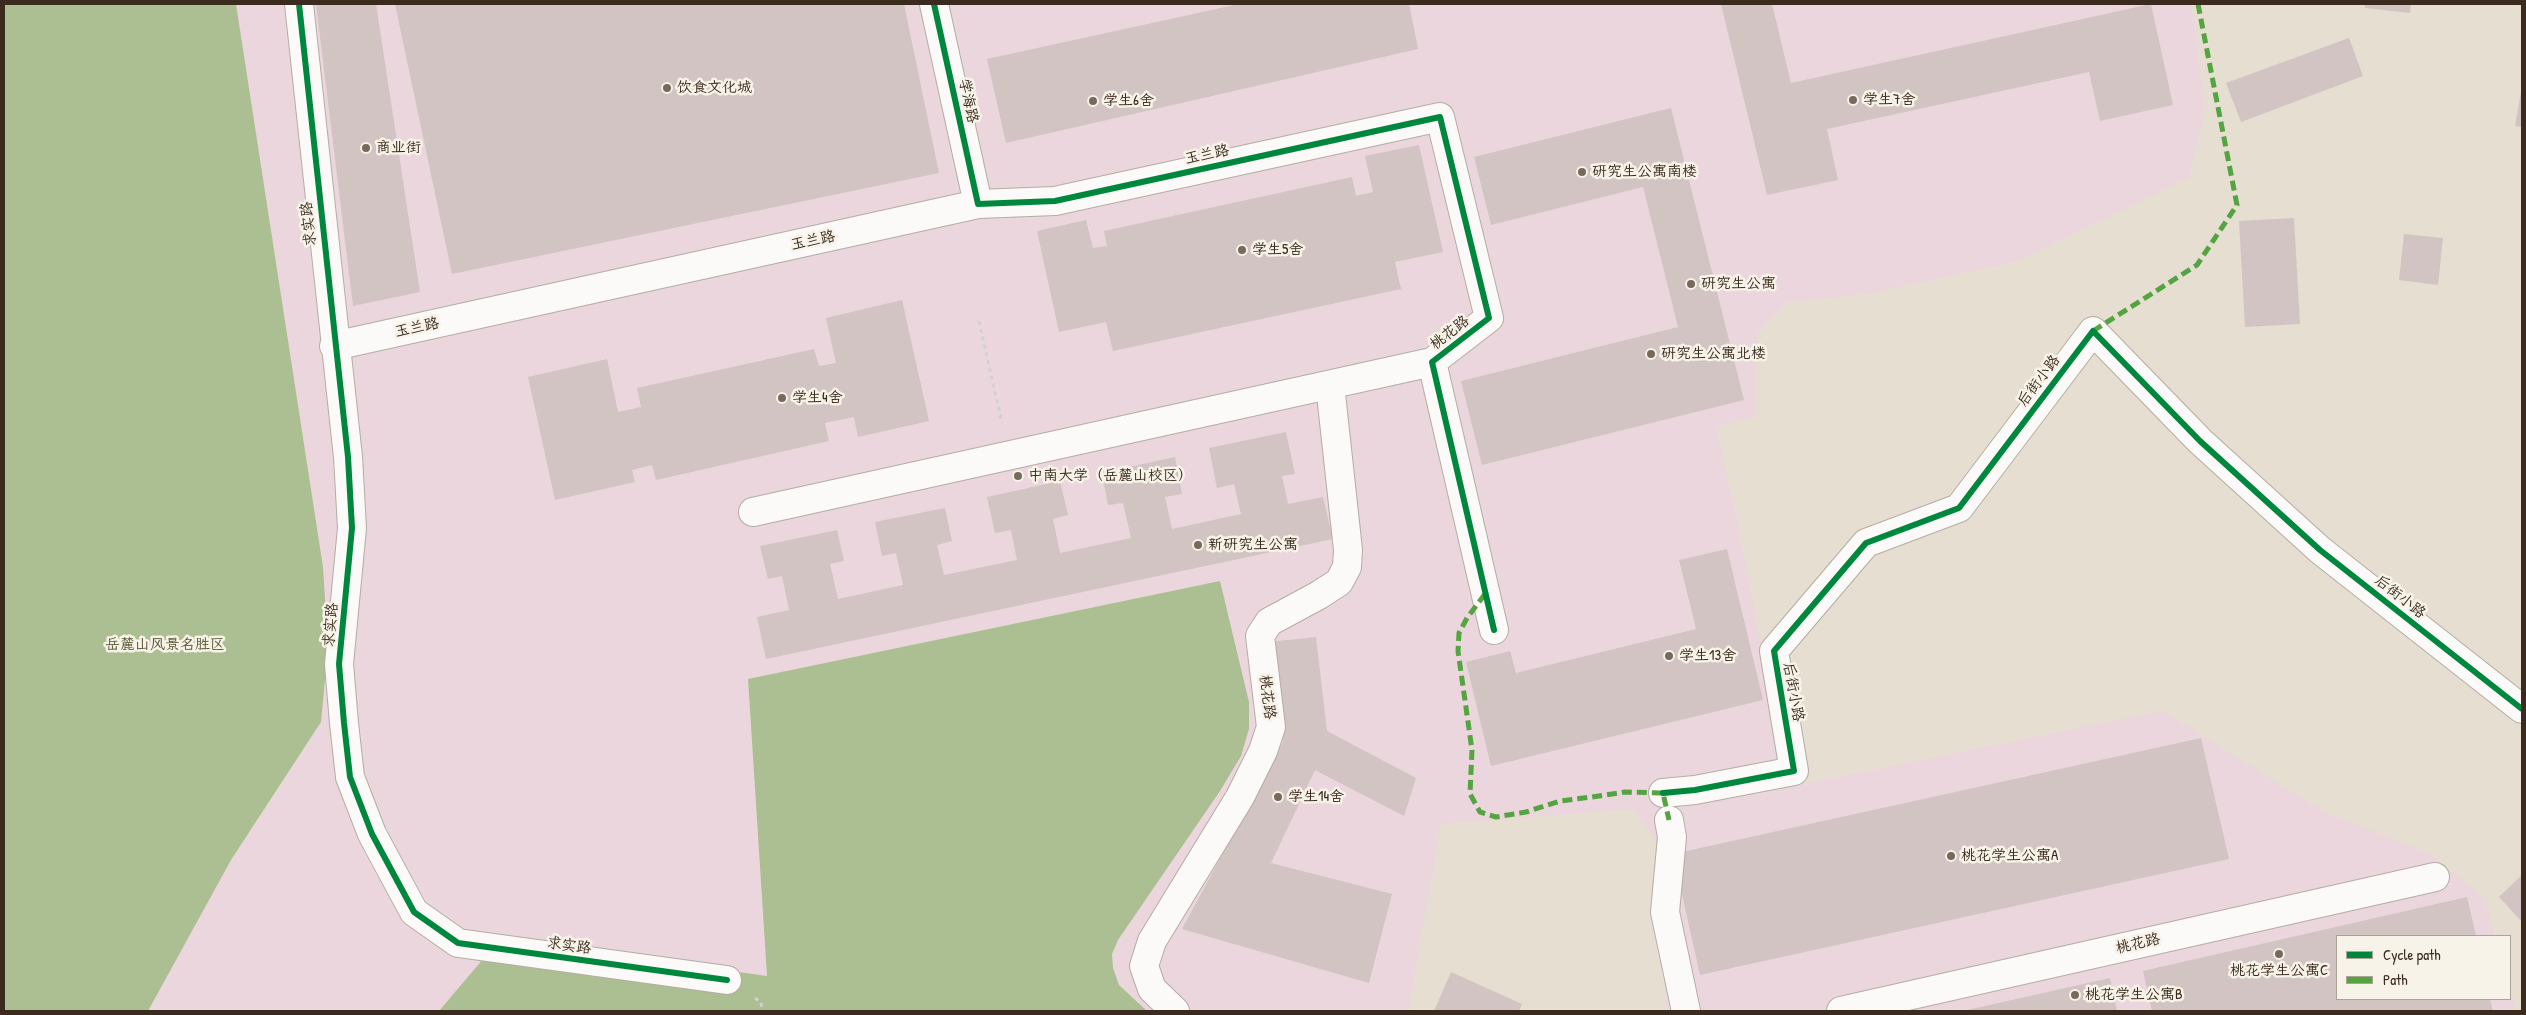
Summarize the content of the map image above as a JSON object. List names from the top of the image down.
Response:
{
  "streets": {
    "street": [
      "学海路",
      "玉兰路",
      "求实路",
      "桃花路",
      "后街小路"
    ]
  },
  "crossings": [
    ["学海路", "玉兰路"],
    ["玉兰路", "求实路"],
    ["玉兰路", "桃花路"]
  ],
  "parks": ["岳麓山风景名胜区"],
  "places": [
    "饮食文化城",
    "学生7舍",
    "学生6舍",
    "商业街",
    "研究生公寓南楼",
    "学生5舍",
    "研究生公寓",
    "研究生公寓北楼",
    "学生4舍",
    "中南大学（岳麓山校区）",
    "新研究生公寓",
    "学生13舍",
    "学生14舍",
    "桃花学生公寓A",
    "桃花学生公寓C",
    "桃花学生公寓B"
  ],
  "legend": ["Cycle path", "Path"]
}
